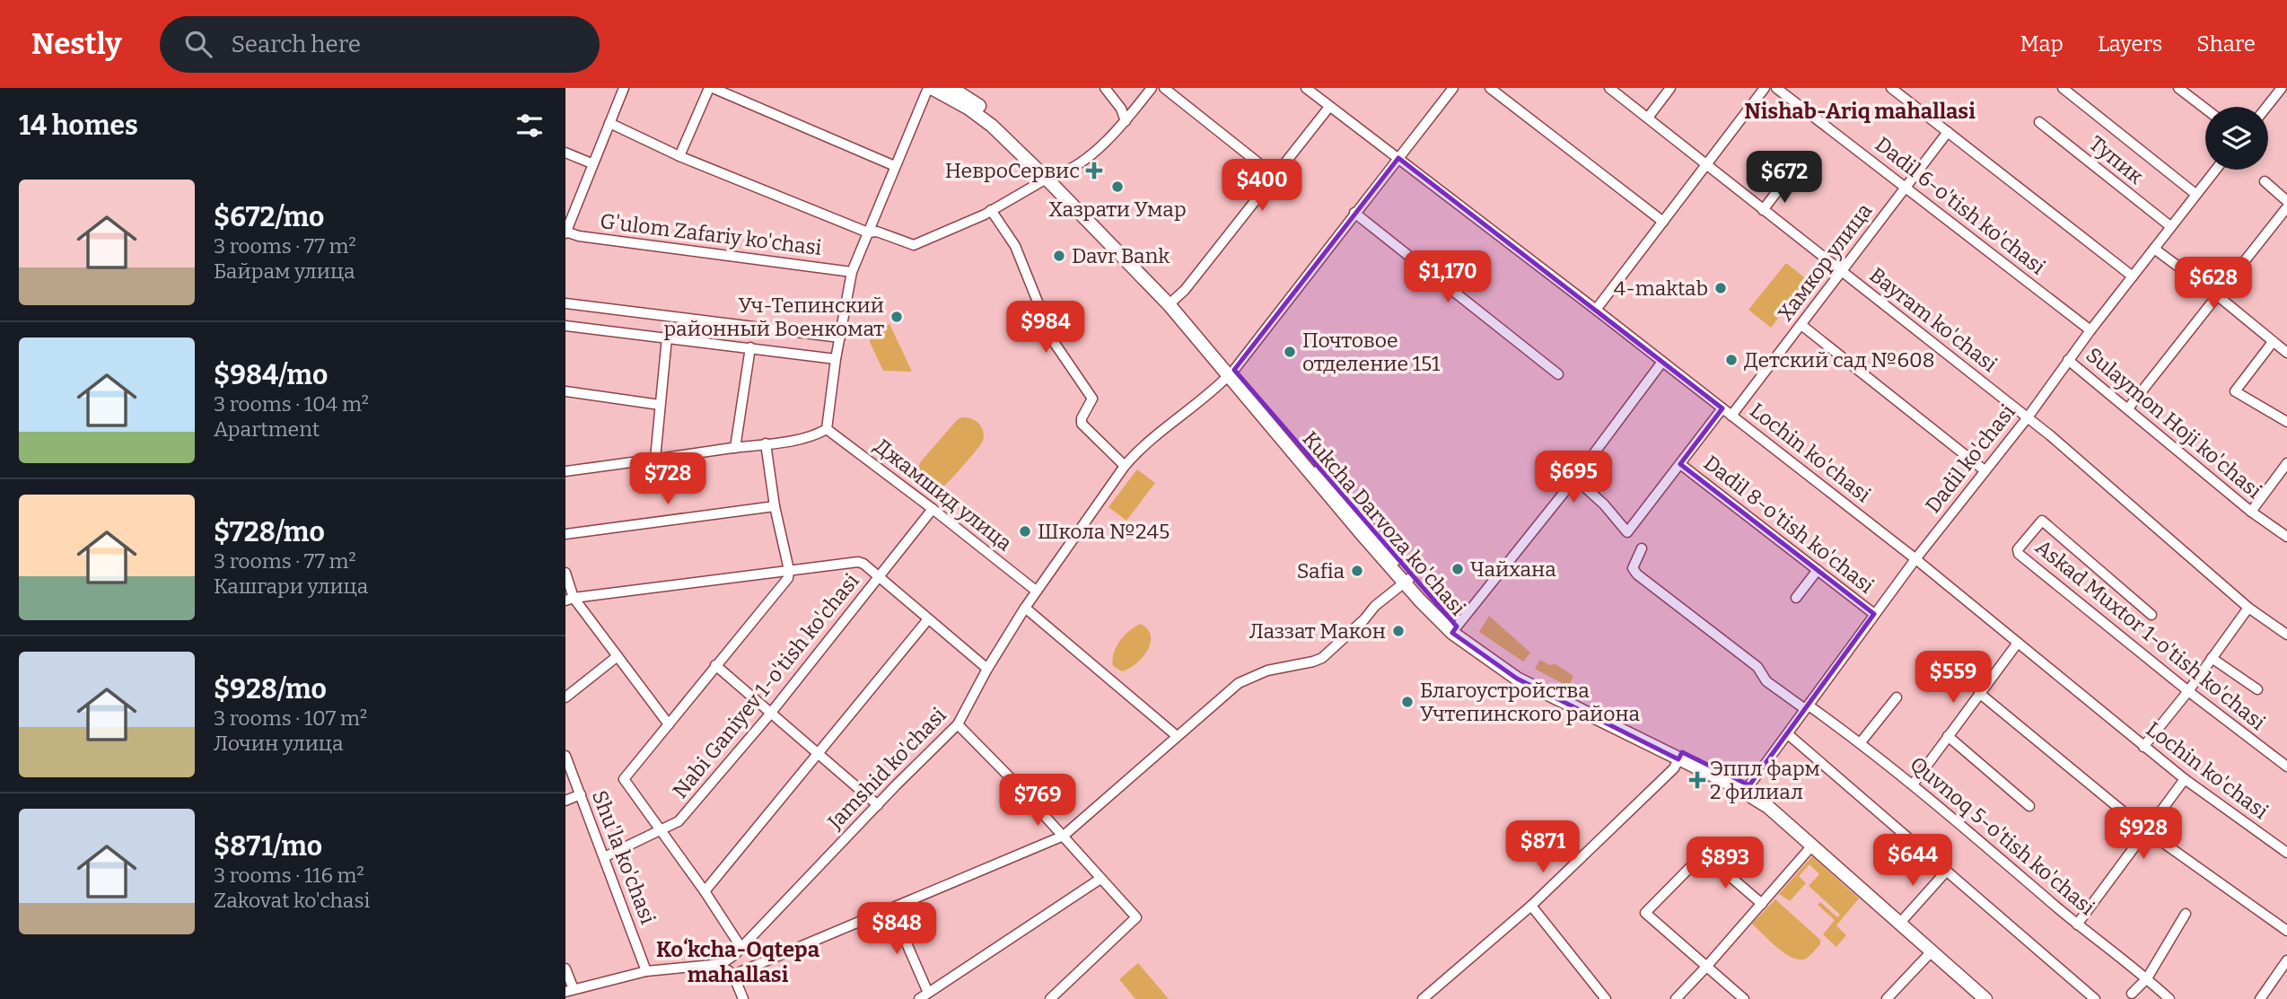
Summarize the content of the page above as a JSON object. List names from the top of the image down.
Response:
{
  "streets": {
    "main road": ["Kukcha Darvoza ko'chasi"],
    "street": [
      "Тупик",
      "Dadil 6-o'tish ko'chasi",
      "G'ulom Zafariy ko'chasi",
      "Хамкор улица",
      "Bayram ko'chasi",
      "Sulaymon Hoji ko'chasi",
      "Lochin ko'chasi",
      "Dadil ko'chasi",
      "Джамшид улица",
      "Dadil 8-o'tish ko'chasi",
      "Askad Muxtor 1-o'tish ko'chasi",
      "Nabi Ganiyev 1-o'tish ko'chasi",
      "Jamshid ko'chasi",
      "Quvnoq 5-o'tish ko'chasi",
      "Shu'la ko'chasi"
    ]
  },
  "crossings": [
    ["Тупик", "Dadil ko'chasi"],
    ["Dadil 6-o'tish ko'chasi", "Хамкор улица"],
    ["Dadil 6-o'tish ko'chasi", "Dadil ko'chasi"],
    ["Хамкор улица", "Bayram ko'chasi"],
    ["Хамкор улица", "Lochin ko'chasi"],
    ["Bayram ko'chasi", "Dadil ko'chasi"],
    ["Sulaymon Hoji ko'chasi", "Dadil ko'chasi"],
    ["Lochin ko'chasi", "Dadil ko'chasi"],
    ["Lochin ko'chasi", "Jamshid ko'chasi"],
    ["Dadil ko'chasi", "Kukcha Darvoza ko'chasi"],
    ["Dadil ko'chasi", "Dadil 8-o'tish ko'chasi"],
    ["Dadil ko'chasi", "Quvnoq 5-o'tish ko'chasi"],
    ["Джамшид улица", "Nabi Ganiyev 1-o'tish ko'chasi"],
    ["Джамшид улица", "Jamshid ko'chasi"],
    ["Kukcha Darvoza ko'chasi", "Jamshid ko'chasi"],
    ["Nabi Ganiyev 1-o'tish ko'chasi", "Shu'la ko'chasi"]
  ],
  "districts": ["Nishab-Ariq mahallasi", "Koʻkcha-Oqtepa mahallasi"],
  "places": {
    "health": ["НевроСервис", "Эппл фарм 2 филиал"],
    "other": [
      "Хазрати Умар",
      "Davr Bank",
      "4-maktab",
      "Уч-Тепинский районный Военкомат",
      "Почтовое отделение 151",
      "Детский сад №608",
      "Школа №245",
      "Чайхана",
      "Safia",
      "Лаззат Макон",
      "Благоустройства Учтепинского района"
    ]
  },
  "page": {
    "header": "Nestly",
    "search": "Search here",
    "nav": ["Map", "Layers", "Share"],
    "heading": "14 homes",
    "price": [
      "$672",
      "$400",
      "$1,170",
      "$628",
      "$984",
      "$695",
      "$728",
      "$559",
      "$769",
      "$928",
      "$871",
      "$644",
      "$893",
      "$848"
    ],
    "list": [
      {
        "name": "$672/mo",
        "note": "3 rooms · 77 m² · Байрам улица"
      },
      {
        "name": "$984/mo",
        "note": "3 rooms · 104 m² · Apartment"
      },
      {
        "name": "$728/mo",
        "note": "3 rooms · 77 m² · Кашгари улица"
      },
      {
        "name": "$928/mo",
        "note": "3 rooms · 107 m² · Лочин улица"
      },
      {
        "name": "$871/mo",
        "note": "3 rooms · 116 m² · Zakovat ko'chasi"
      }
    ]
  }
}
